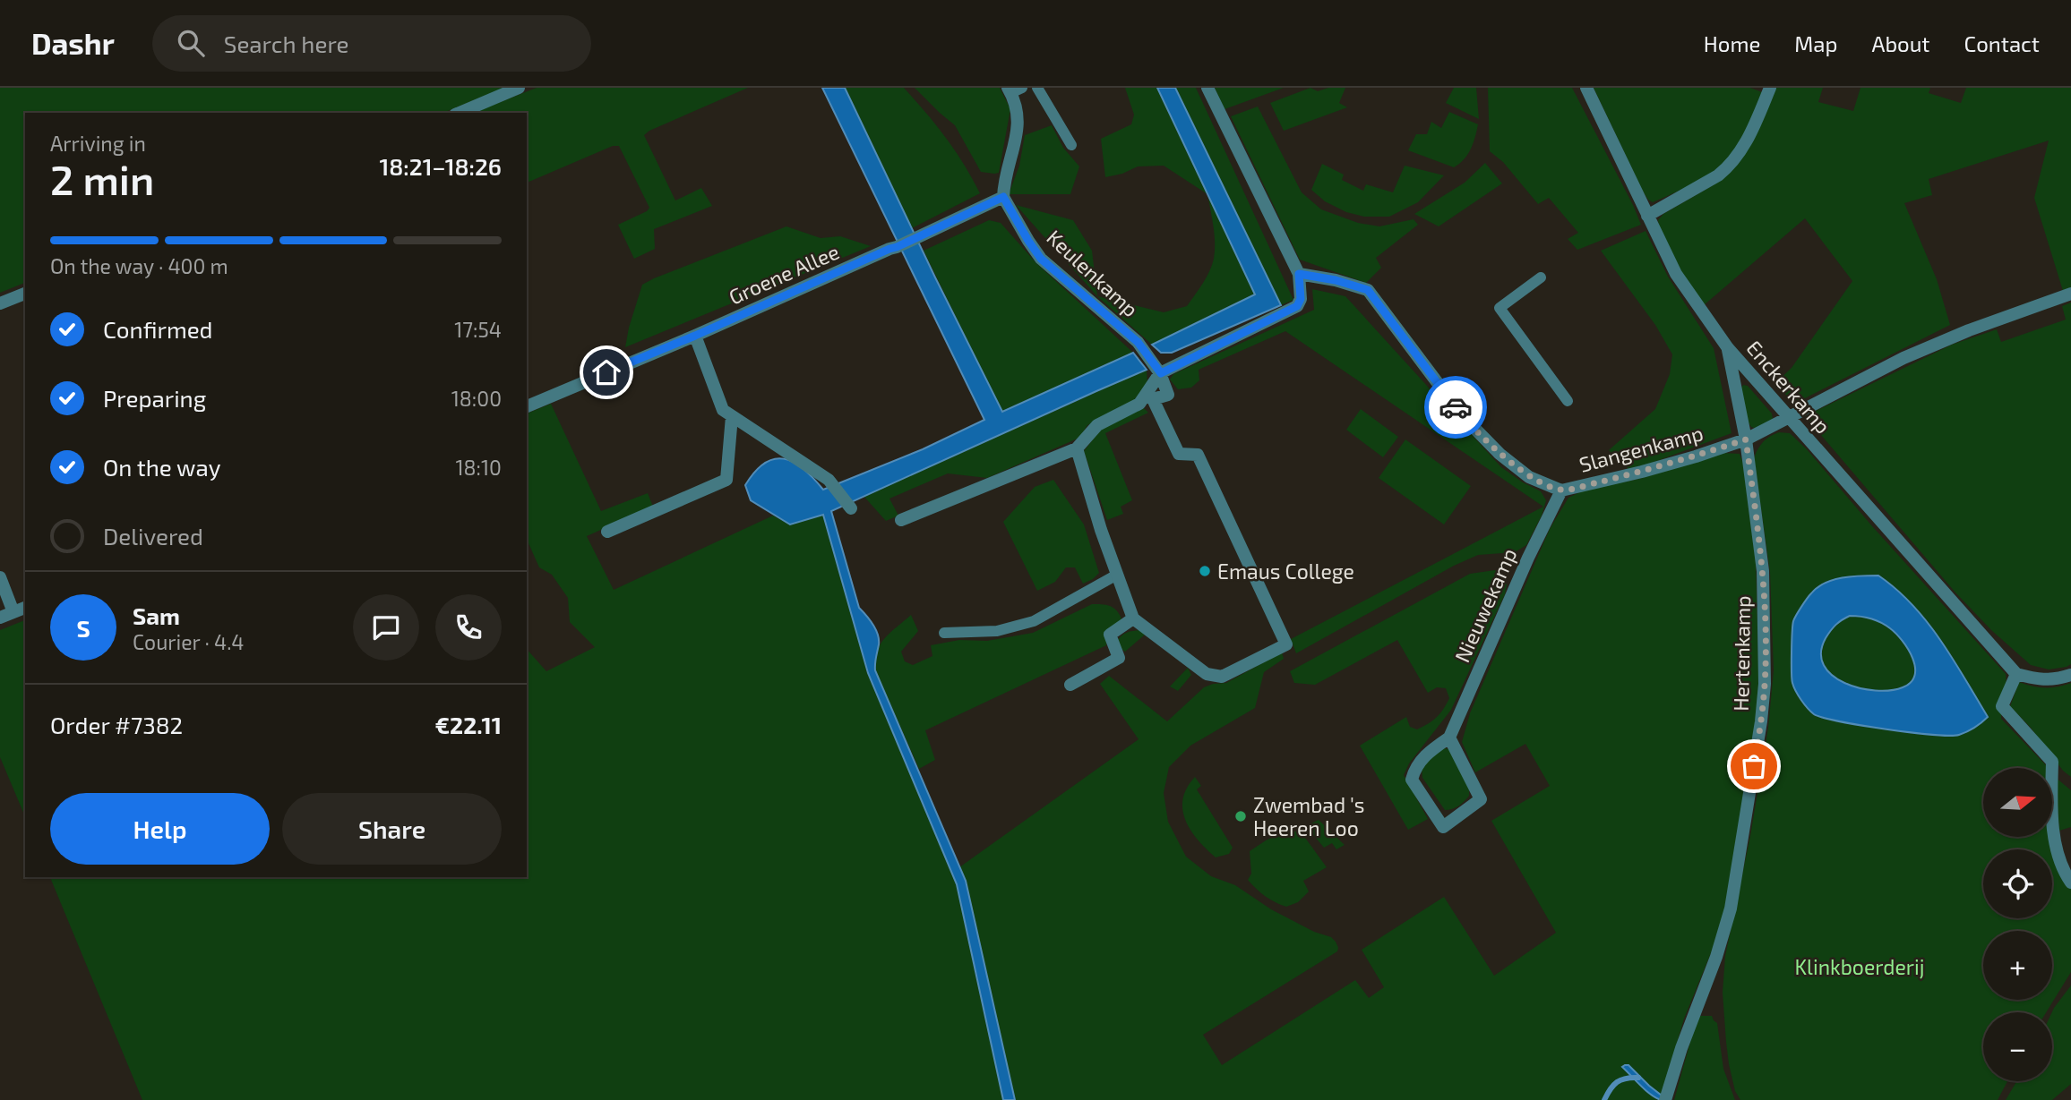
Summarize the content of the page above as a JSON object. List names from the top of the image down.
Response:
{
  "streets": {
    "street": [
      "Keulenkamp",
      "Groene Allee",
      "Enckerkamp",
      "Slangenkamp",
      "Nieuwekamp",
      "Hertenkamp"
    ]
  },
  "crossings": [
    ["Keulenkamp", "Groene Allee"],
    ["Enckerkamp", "Slangenkamp"],
    ["Enckerkamp", "Hertenkamp"],
    ["Slangenkamp", "Nieuwekamp"],
    ["Slangenkamp", "Hertenkamp"]
  ],
  "parks": ["Klinkboerderij"],
  "places": ["Emaus College", "Zwembad 's Heeren Loo"],
  "north": "right",
  "page": {
    "header": "Dashr",
    "search": "Search here",
    "nav": [
      "Home",
      "Map",
      "About",
      "Contact"
    ],
    "heading": ["2 min", "Arriving in", "18:21–18:26"],
    "panel": [
      "Sam",
      "Courier · 4.4",
      "Order #7382",
      "€22.11"
    ],
    "bar": "On the way · 400 m",
    "list": [
      ["Confirmed", "17:54"],
      ["Preparing", "18:00"],
      ["On the way", "18:10"],
      "Delivered"
    ],
    "round": "S",
    "map_buttons": ["+", "−"],
    "buttons": ["Help", "Share"]
  }
}
